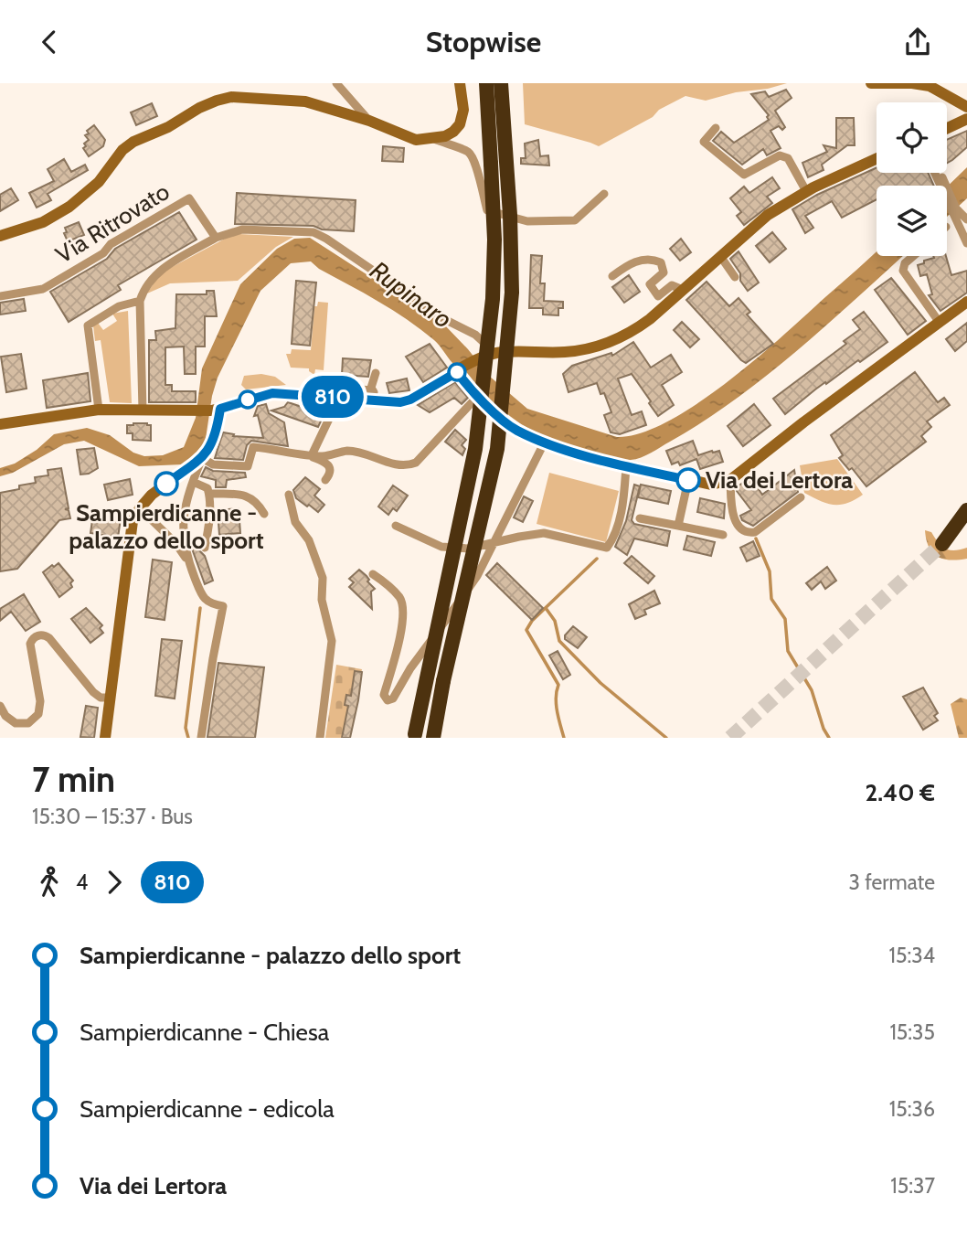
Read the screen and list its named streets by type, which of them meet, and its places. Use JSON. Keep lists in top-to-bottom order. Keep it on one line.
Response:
{"streets":{"street":["Via Ritrovato"]},"water":["Rupinaro"],"places":["Via dei Lertora","Sampierdicanne - palazzo dello sport"],"lines":["bus line 810"],"page":{"header":"Stopwise","on_map":"810","heading":["7 min","15:30 – 15:37 · Bus","2.40 €"],"legs":["4","810","3 fermate"],"list":[{"name":"Sampierdicanne - palazzo dello sport","value":"15:34"},{"name":"Sampierdicanne - Chiesa","value":"15:35"},{"name":"Sampierdicanne - edicola","value":"15:36"},{"name":"Via dei Lertora","value":"15:37"}]}}
